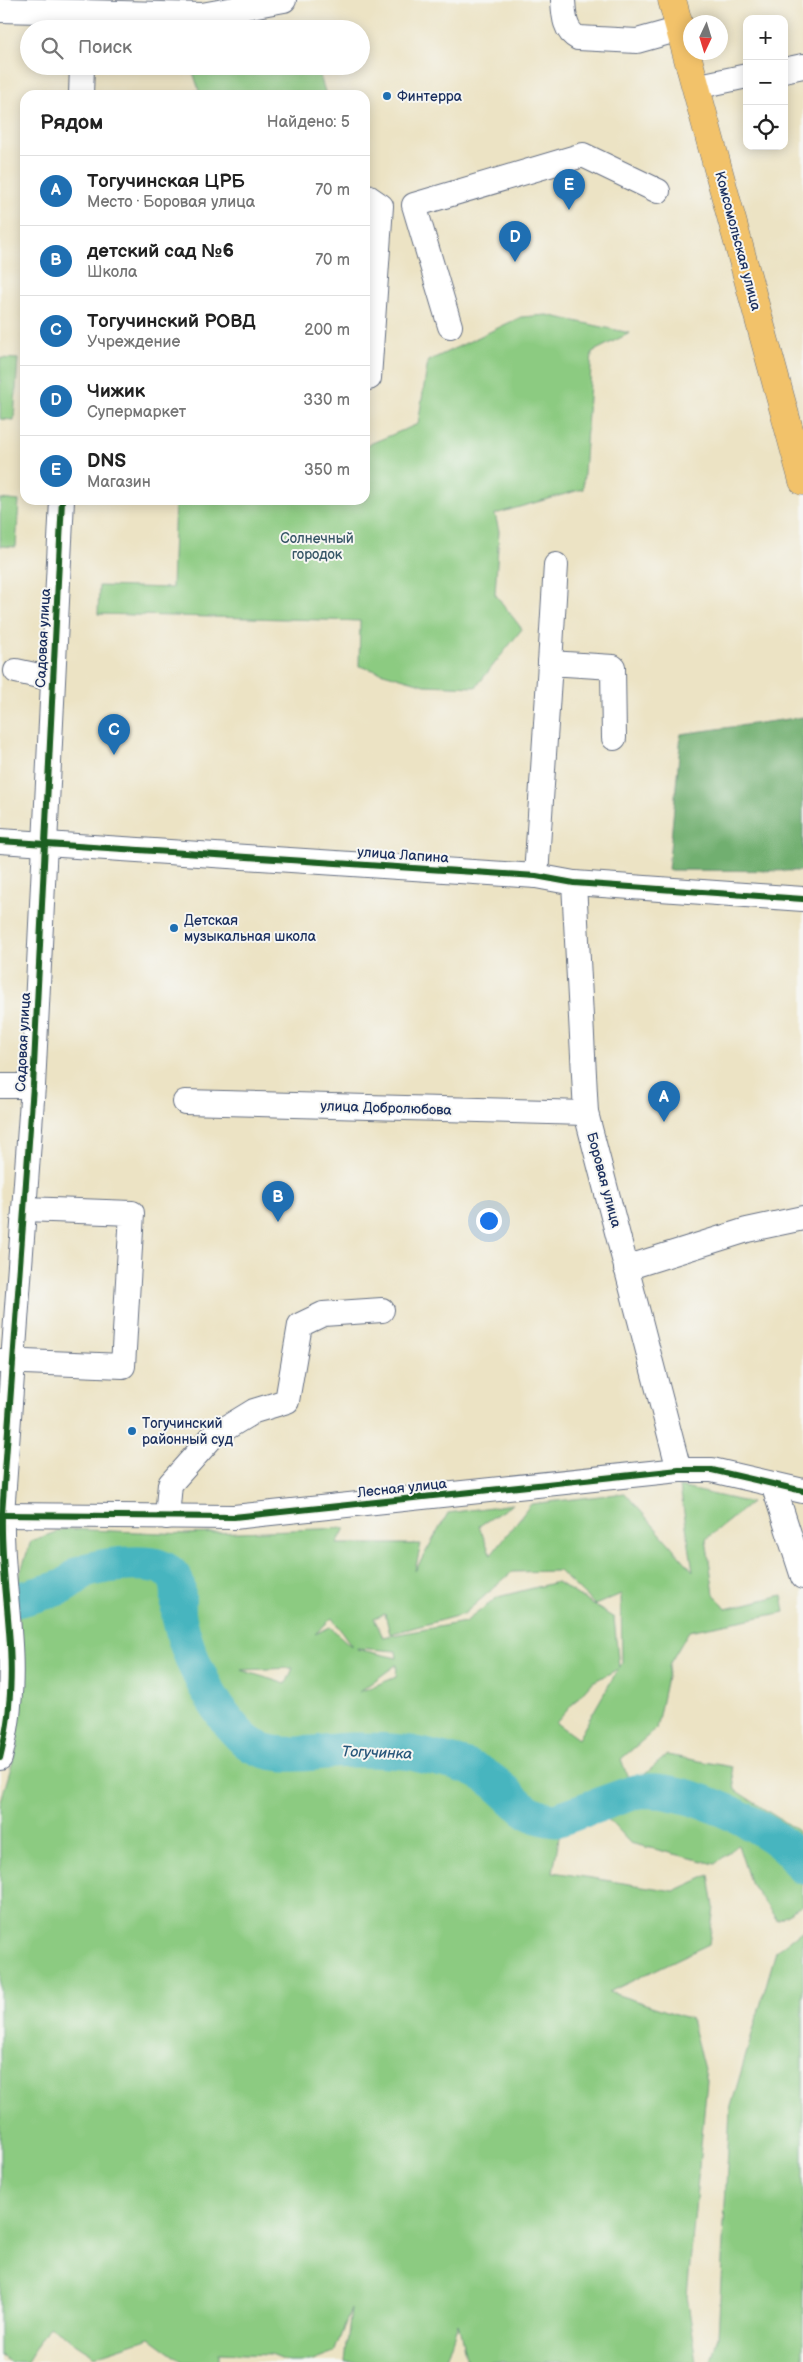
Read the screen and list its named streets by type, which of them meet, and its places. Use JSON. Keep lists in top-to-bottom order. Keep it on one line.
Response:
{"streets":{"main road":["Комсомольская улица"],"street":["Садовая улица","улица Лапина","улица Добролюбова","Боровая улица","Лесная улица"]},"crossings":[["Садовая улица","улица Лапина"],["Садовая улица","Лесная улица"],["улица Лапина","Боровая улица"],["улица Добролюбова","Боровая улица"],["Боровая улица","Лесная улица"]],"water":["Тогучинка"],"parks":["Солнечный городок"],"places":["Финтерра","Детская музыкальная школа","Тогучинский районный суд"],"north":"bottom","page":{"map_buttons":["+","−"],"search":"Поиск","heading":["Рядом","Найдено: 5"],"list":[{"mark":"A","name":"Тогучинская ЦРБ","note":"Место · Боровая улица","value":"70 m"},{"mark":"B","name":"детский сад №6","note":"Школа","value":"70 m"},{"mark":"C","name":"Тогучинский РОВД","note":"Учреждение","value":"200 m"},{"mark":"D","name":"Чижик","note":"Супермаркет","value":"330 m"},{"mark":"E","name":"DNS","note":"Магазин","value":"350 m"}],"pins":["E","D","C","A","B"]}}
